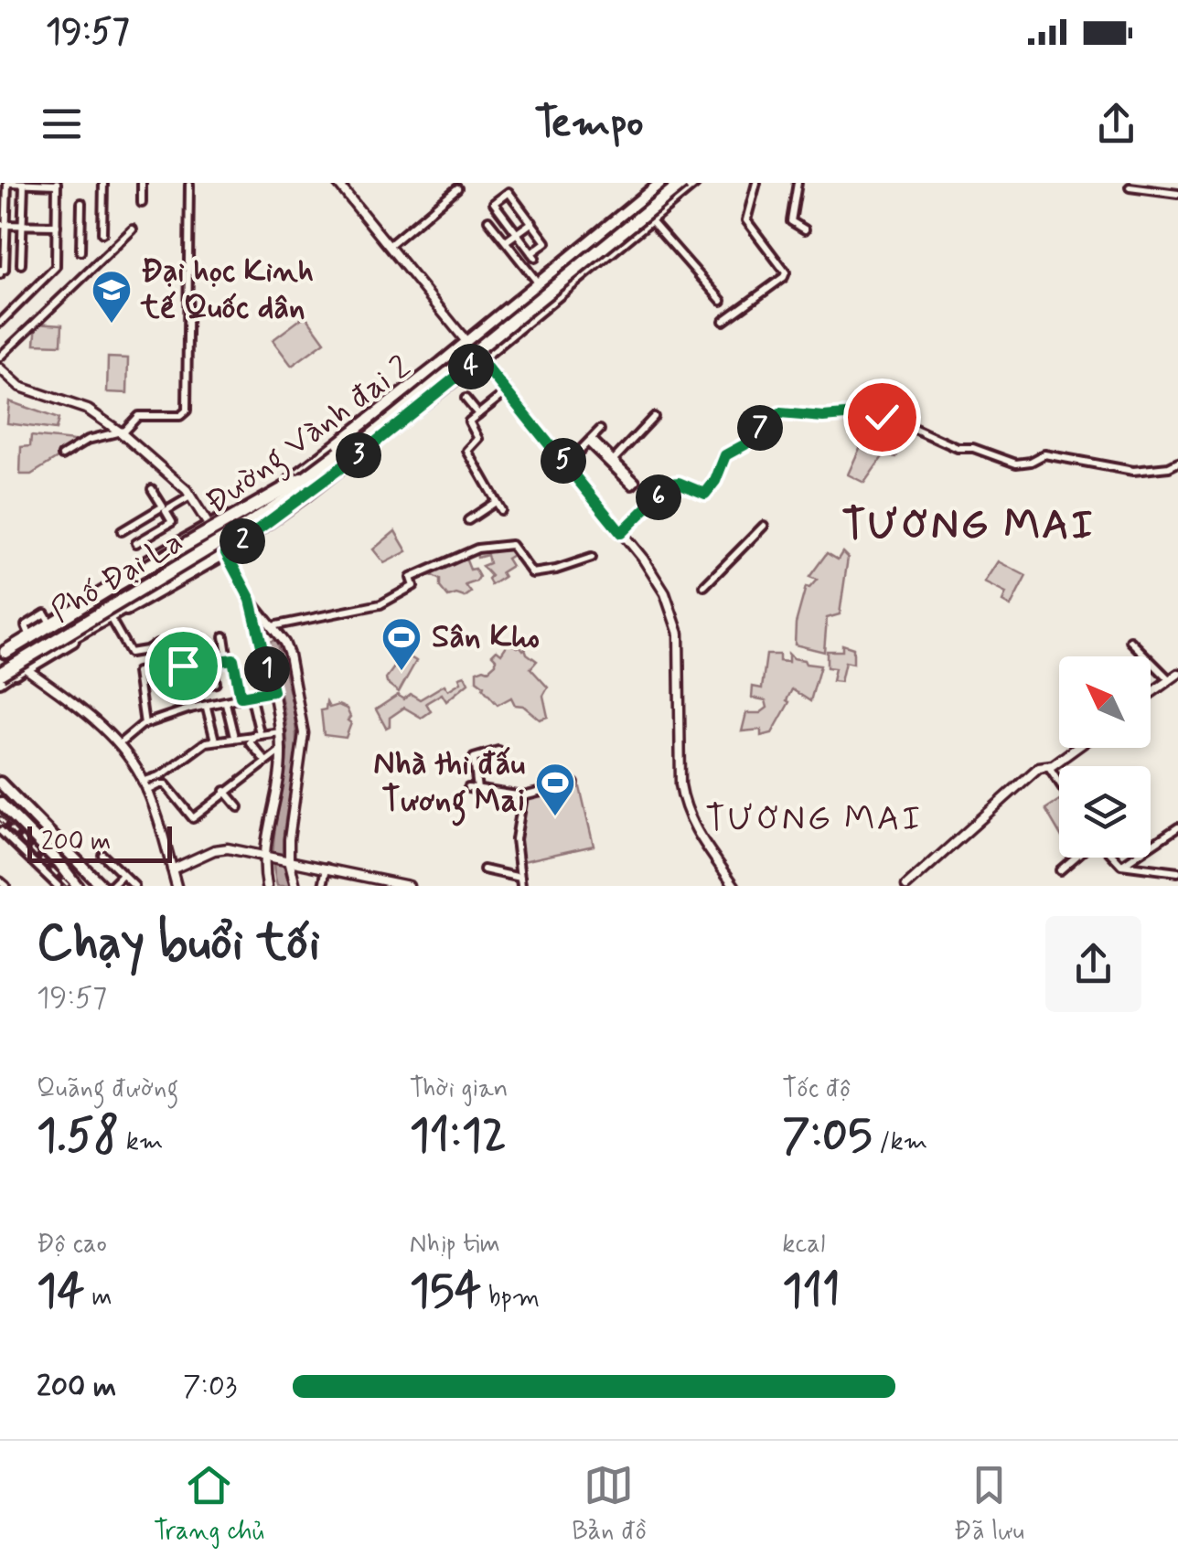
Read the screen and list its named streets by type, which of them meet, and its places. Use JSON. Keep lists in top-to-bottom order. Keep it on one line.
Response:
{"streets":{"highway":["Đường Vành đai 2"],"main road":["Phố Đại La"]},"districts":["TƯƠNG MAI","TƯƠNG MAI"],"places":{"school or university":["Đại học Kinh tế Quốc dân"],"sports":["Sân Kho","Nhà thi đấu Tương Mai"]},"scale_bar":"200 m","north":"top left","page":{"status":"19:57","header":"Tempo","pins":["4","7","3","5","6","2","1"],"scale":"200 m","heading":["Chạy buổi tối","19:57"],"stats":[["Quãng đường","1.58 km"],["Thời gian","11:12"],["Tốc độ","7:05 /km"],["Độ cao","14 m"],["Nhịp tim","154 bpm"],["kcal","111"]],"list":[{"name":"200 m","note":"7:03"}],"tabs":["Trang chủ","Bản đồ","Đã lưu"]}}
